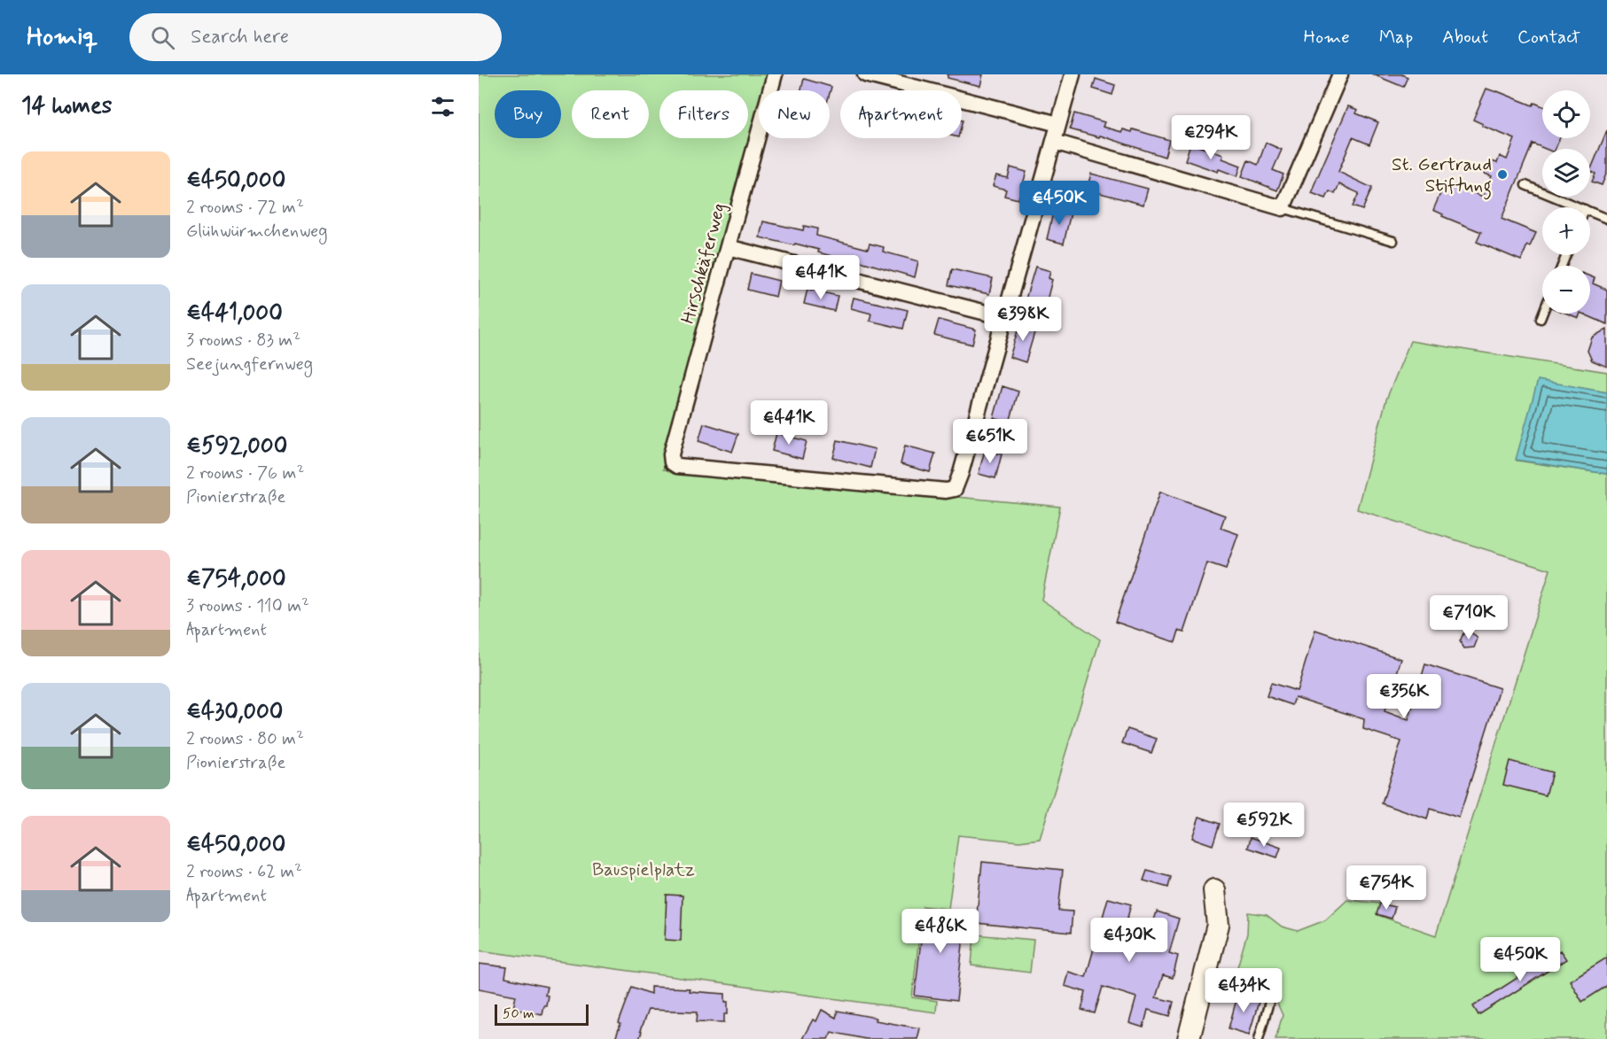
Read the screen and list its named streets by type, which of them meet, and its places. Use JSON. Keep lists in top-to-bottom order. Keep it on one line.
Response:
{"streets":{"street":["Hirschkäferweg"]},"parks":["Bauspielplatz"],"places":["St. Gertraud Stiftung"],"scale_bar":"50 m","page":{"header":"Homiq","search":"Search here","nav":["Home","Map","About","Contact"],"heading":"14 homes","map_buttons":["+","−"],"chip":["Buy","Rent","Filters","New","Apartment"],"price":["€294K","€450K","€441K","€398K","€441K","€651K","€710K","€356K","€592K","€754K","€486K","€430K","€450K","€434K"],"list":[{"name":"€450,000","note":"2 rooms · 72 m² · Glühwürmchenweg"},{"name":"€441,000","note":"3 rooms · 83 m² · Seejungfernweg"},{"name":"€592,000","note":"2 rooms · 76 m² · Pionierstraße"},{"name":"€754,000","note":"3 rooms · 110 m² · Apartment"},{"name":"€430,000","note":"2 rooms · 80 m² · Pionierstraße"},{"name":"€450,000","note":"2 rooms · 62 m² · Apartment"}],"scale":"50 m"}}
